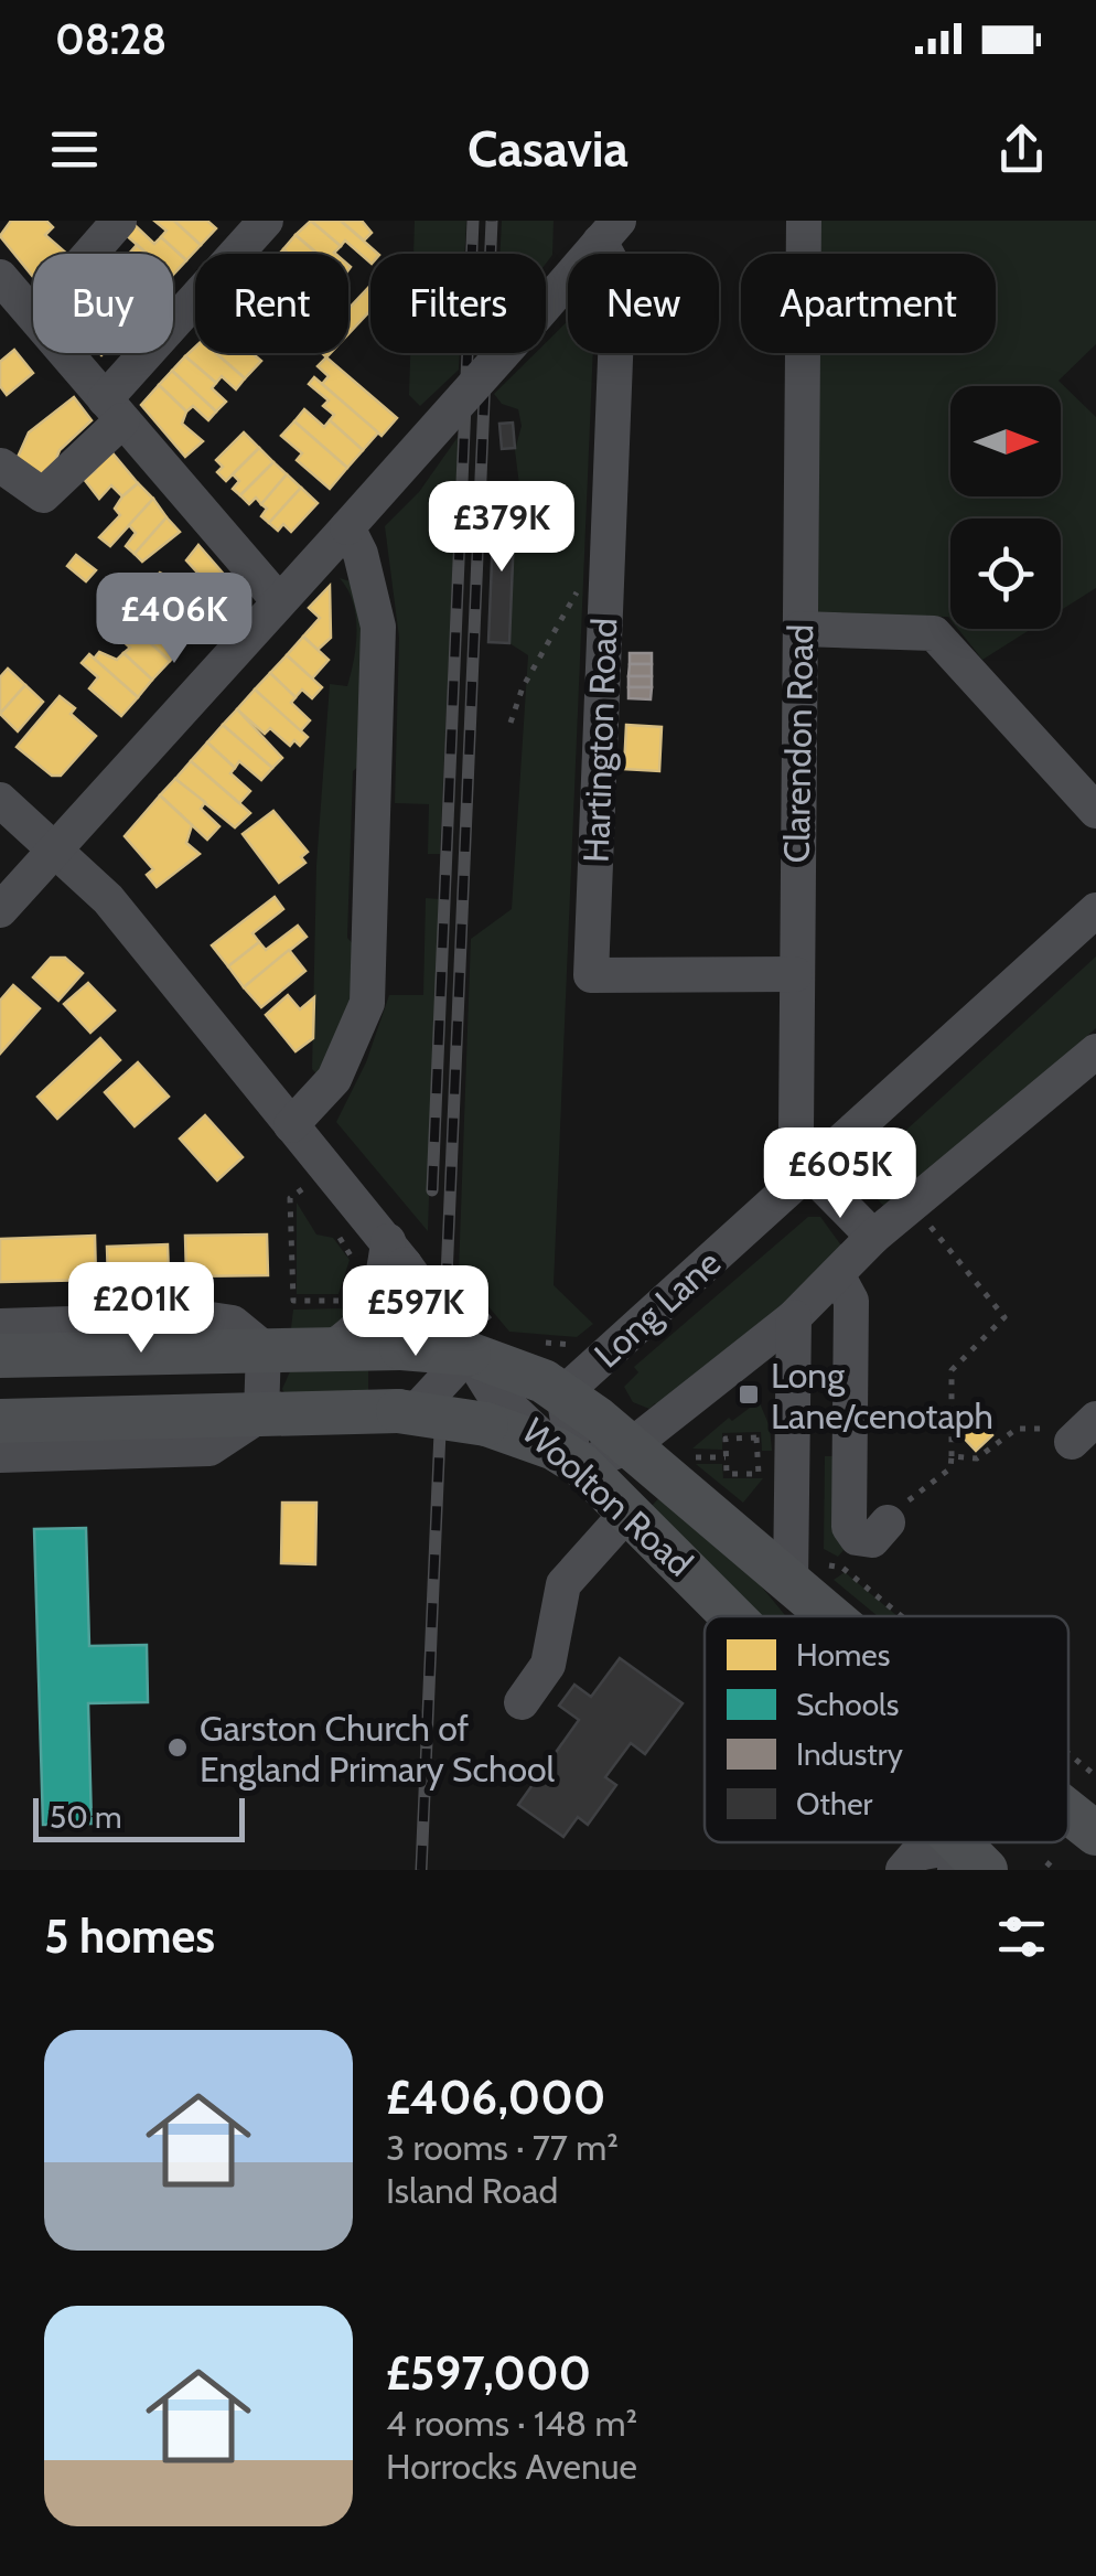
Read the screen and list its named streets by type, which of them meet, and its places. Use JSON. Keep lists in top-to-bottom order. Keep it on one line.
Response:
{"streets":{"main road":["Woolton Road"],"street":["Hartington Road","Clarendon Road","Long Lane"]},"crossings":[["Hartington Road","Clarendon Road"],["Clarendon Road","Long Lane"],["Long Lane","Woolton Road"]],"places":{"transit":["Long Lane/cenotaph"],"other":["Garston Church of England Primary School"]},"legend":["Homes","Schools","Industry","Other"],"scale_bar":"50 m","north":"right","page":{"status":"08:28","header":"Casavia","chip":["Buy","Rent","Filters","New","Apartment"],"price":["£379K","£406K","£605K","£201K","£597K"],"scale":"50 m","heading":"5 homes","list":[{"name":"£406,000","note":"3 rooms · 77 m² · Island Road"},{"name":"£597,000","note":"4 rooms · 148 m² · Horrocks Avenue"}]}}
